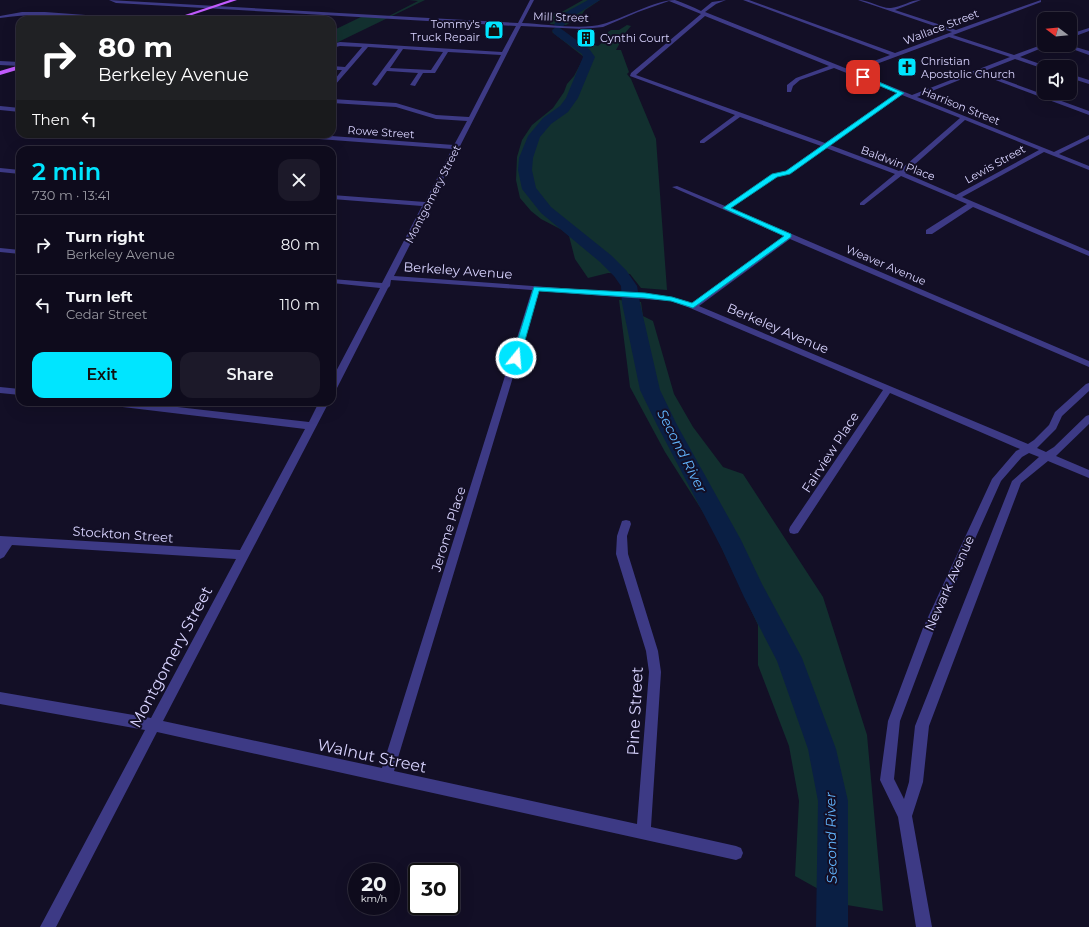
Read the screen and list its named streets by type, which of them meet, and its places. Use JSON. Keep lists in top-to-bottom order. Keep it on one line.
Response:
{"streets":{"street":["Mill Street","Wallace Street","Harrison Street","Rowe Street","Baldwin Place","Lewis Street","Montgomery Street","Weaver Avenue","Berkeley Avenue","Fairview Place","Jerome Place","Stockton Street","Newark Avenue","Pine Street","Walnut Street"]},"crossings":[["Mill Street","Harrison Street"],["Mill Street","Montgomery Street"],["Wallace Street","Harrison Street"],["Harrison Street","Baldwin Place"],["Harrison Street","Lewis Street"],["Rowe Street","Montgomery Street"],["Baldwin Place","Lewis Street"],["Montgomery Street","Berkeley Avenue"],["Montgomery Street","Stockton Street"],["Montgomery Street","Walnut Street"],["Berkeley Avenue","Fairview Place"],["Berkeley Avenue","Jerome Place"],["Berkeley Avenue","Newark Avenue"],["Jerome Place","Walnut Street"],["Pine Street","Walnut Street"]],"water":["Second River"],"places":{"shop":["Tommy's Truck Repair"],"building":["Cynthi Court"],"church":["Christian Apostolic Church"]},"north":"left","page":{"turn":["80 m","Berkeley Avenue"],"then":"Then","heading":["2 min","730 m · 13:41"],"list":[{"name":"Turn right","note":"Berkeley Avenue","value":"80 m"},{"name":"Turn left","note":"Cedar Street","value":"110 m"}],"buttons":["Exit","Share"],"speed":"20 km/h","limit":"30"}}
